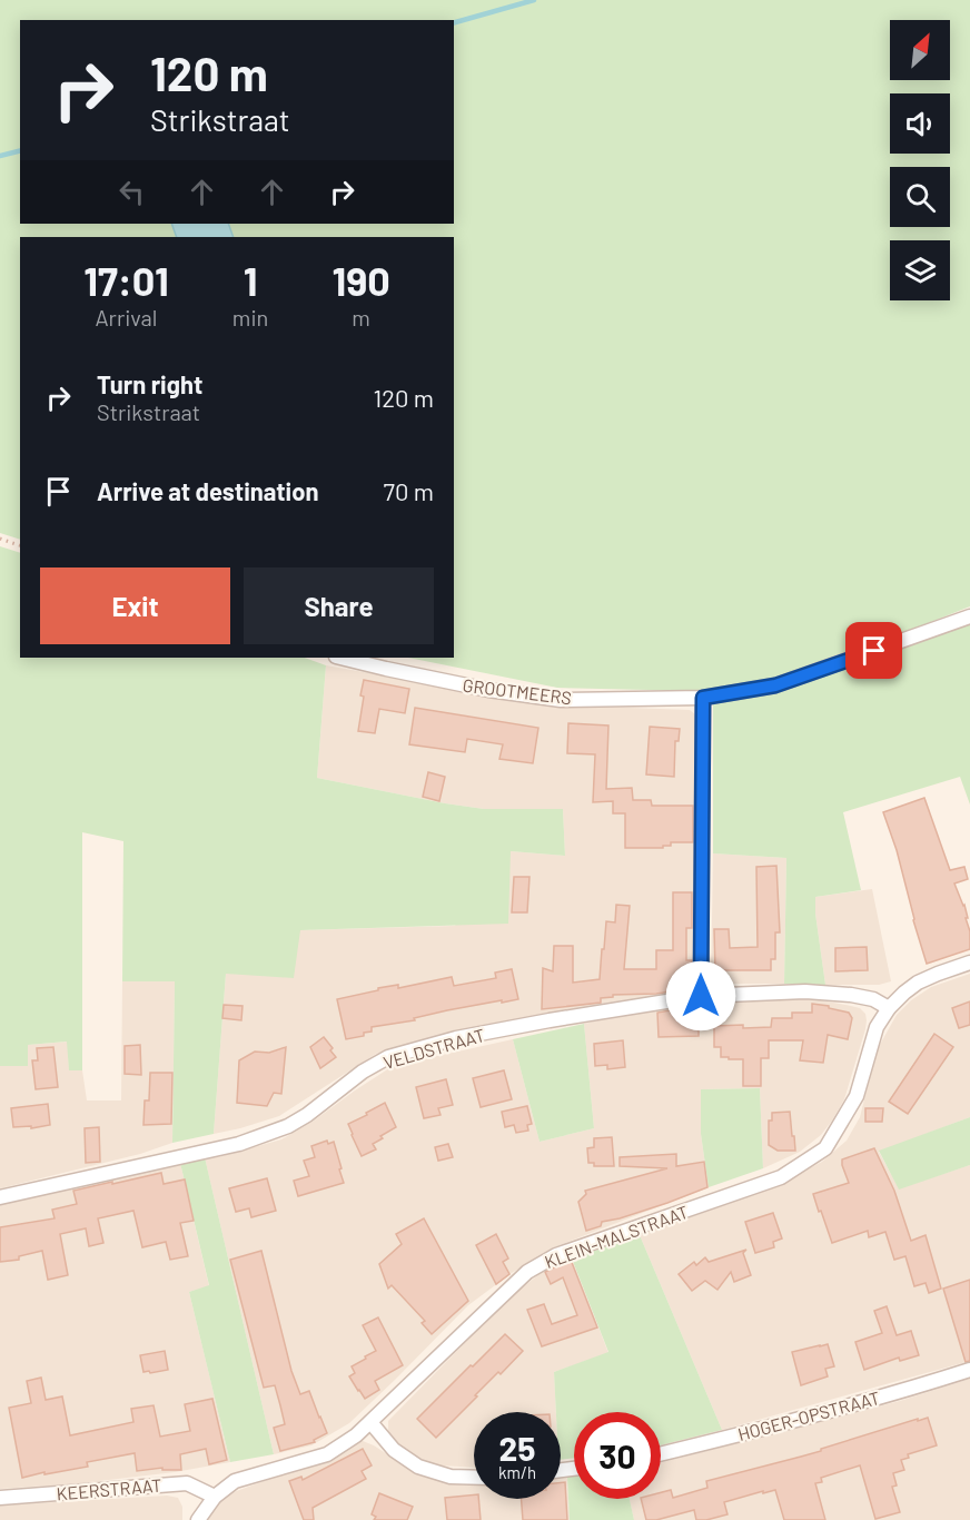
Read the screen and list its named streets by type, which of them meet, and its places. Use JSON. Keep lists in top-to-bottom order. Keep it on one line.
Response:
{"streets":{"street":["GROOTMEERS","VELDSTRAAT","KLEIN-MALSTRAAT","HOGER-OPSTRAAT","KEERSTRAAT"]},"crossings":[["VELDSTRAAT","KLEIN-MALSTRAAT"],["KLEIN-MALSTRAAT","KEERSTRAAT"]],"north":"top right","page":{"turn":["120 m","Strikstraat"],"eta":["17:01","Arrival","1","min","190","m"],"list":[{"name":"Turn right","note":"Strikstraat","value":"120 m"},{"name":"Arrive at destination","value":"70 m"}],"buttons":["Exit","Share"],"speed":"25 km/h","limit":"30"}}
